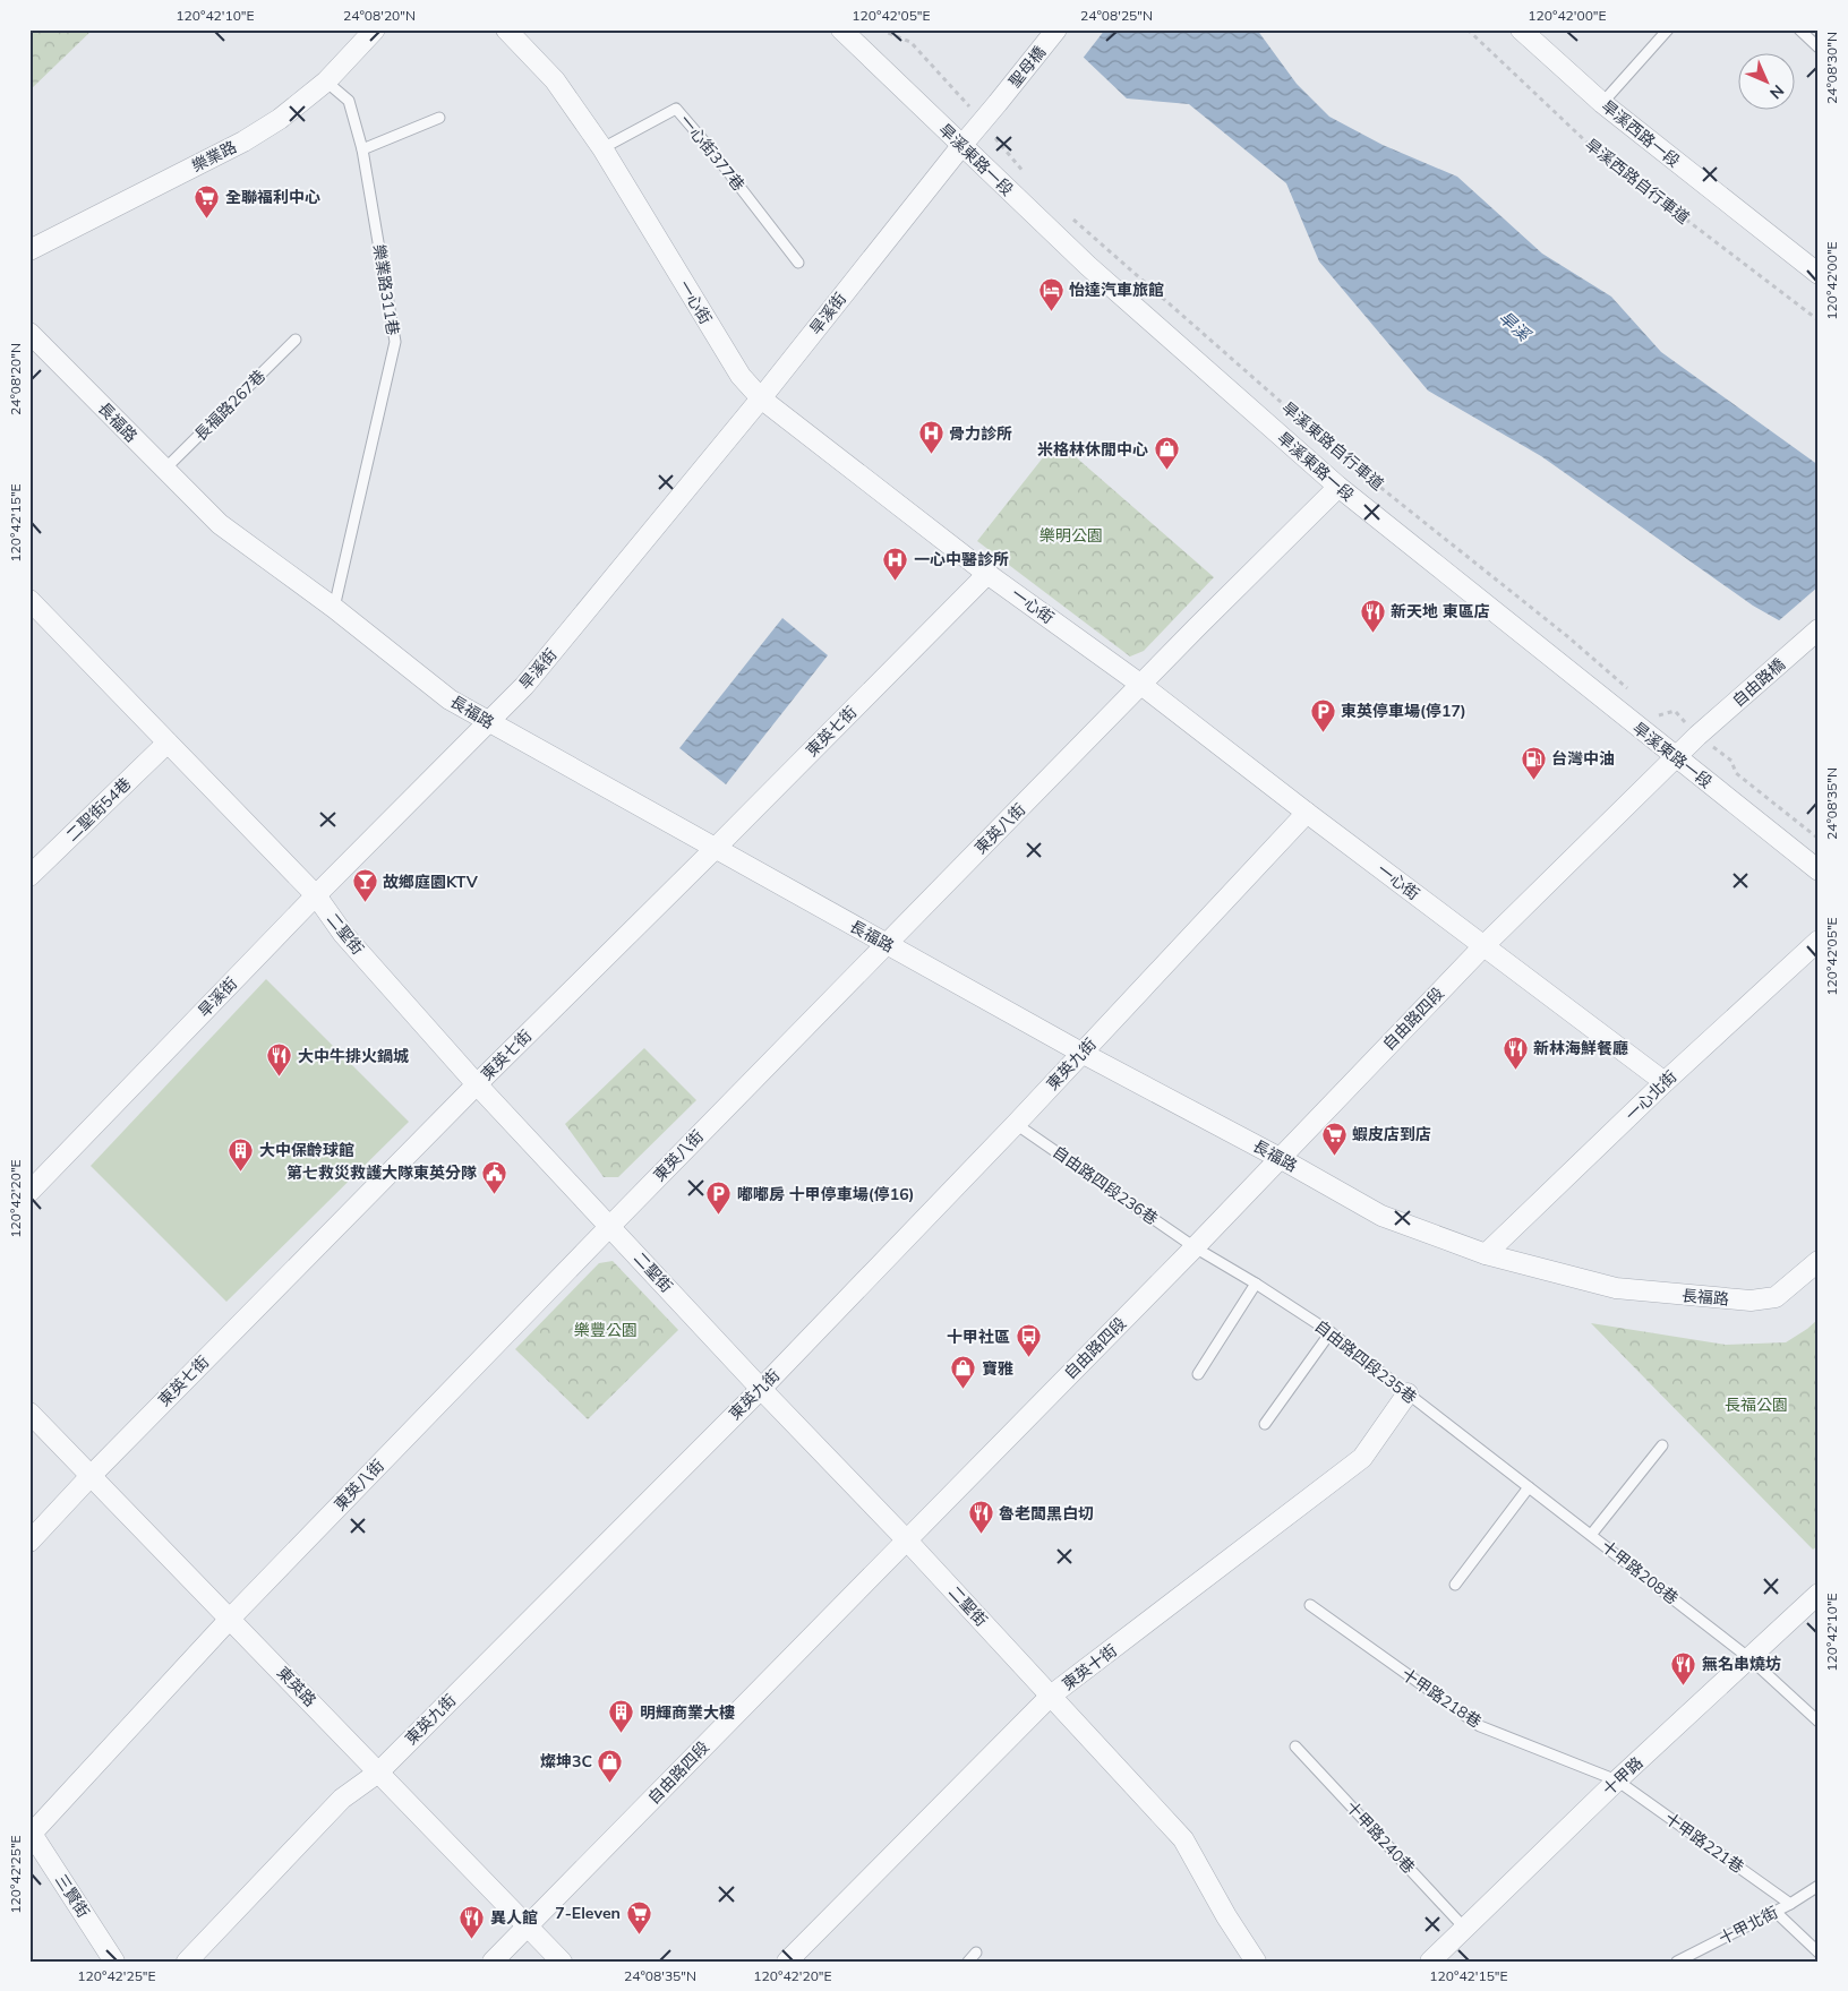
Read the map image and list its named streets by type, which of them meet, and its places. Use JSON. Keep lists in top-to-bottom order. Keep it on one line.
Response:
{"streets":{"street":["聖母橋","旱溪西路一段","樂業路","旱溪東路一段","一心街","旱溪街","長福路","自由路橋","東英七街","二聖街54巷","東英八街","二聖街","自由路四段","東英九街","一心北街","東英十街","東英路","十甲路","三賢街"],"lane":["一心街377巷","樂業路311巷","長福路267巷","自由路四段236巷","自由路四段235巷","十甲路208巷","十甲路218巷","十甲路240巷","十甲路221巷","十甲北街"],"path":["旱溪西路自行車道","旱溪東路自行車道"]},"crossings":[["聖母橋","旱溪街"],["一心街377巷","一心街"],["樂業路","樂業路311巷"],["旱溪東路一段","旱溪街"],["旱溪東路一段","東英八街"],["旱溪東路一段","自由路四段"],["樂業路311巷","長福路"],["一心街","旱溪街"],["一心街","東英七街"],["一心街","東英八街"],["一心街","自由路四段"],["一心街","東英九街"],["一心街","一心北街"],["旱溪街","長福路"],["旱溪街","二聖街"],["長福路267巷","長福路"],["長福路","東英七街"],["長福路","東英八街"],["長福路","自由路四段"],["長福路","東英九街"],["長福路","一心北街"],["自由路橋","自由路四段"],["東英七街","二聖街"],["東英七街","東英路"],["二聖街54巷","二聖街"],["東英八街","二聖街"],["東英八街","東英路"],["東英八街","三賢街"],["二聖街","自由路四段"],["二聖街","東英九街"],["二聖街","東英十街"],["自由路四段","自由路四段236巷"],["自由路四段","自由路四段235巷"],["自由路四段","東英路"],["東英九街","自由路四段236巷"],["東英九街","東英路"],["自由路四段236巷","自由路四段235巷"],["自由路四段235巷","十甲路208巷"],["自由路四段235巷","東英十街"],["十甲路208巷","十甲路"],["十甲路218巷","十甲路"],["十甲路218巷","十甲路221巷"],["十甲路","十甲路240巷"],["十甲路","十甲路221巷"],["十甲路221巷","十甲北街"]],"water":["旱溪"],"parks":["樂明公園","樂豐公園","長福公園"],"places":{"supermarket":["全聯福利中心","蝦皮店到店","7-Eleven"],"hotel":["怡達汽車旅館"],"hospital":["骨力診所","一心中醫診所"],"shop":["米格林休閒中心","寶雅","燦坤3C"],"restaurant":["新天地 東區店","新林海鮮餐廳","大中牛排火鍋城","魯老闆黑白切","無名串燒坊","異人館"],"parking":["東英停車場(停17)","嘟嘟房 十甲停車場(停16)"],"fuel station":["台灣中油"],"bar":["故鄉庭園KTV"],"building":["大中保齡球館","明輝商業大樓"],"public building":["第七救災救護大隊東英分隊"],"bus stop":["十甲社區"]},"north":"bottom right","coordinates":["120°42'10\"E","24°08'20\"N","120°42'05\"E","24°08'25\"N","120°42'00\"E","24°08'30\"N","120°42'15\"E","24°08'35\"N","120°42'20\"E","120°42'25\"E"]}
